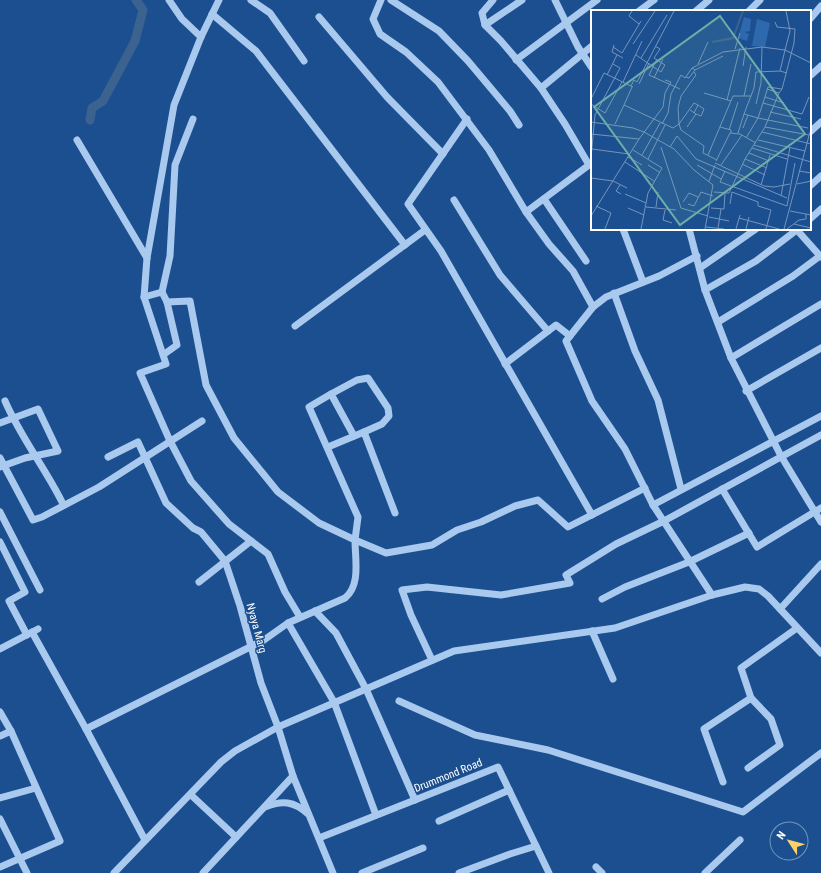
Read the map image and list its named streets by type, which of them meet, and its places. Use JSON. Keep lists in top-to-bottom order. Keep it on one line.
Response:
{"streets":{"street":["Nyaya Marg","Drummond Road"]},"crossings":[["Nyaya Marg","Drummond Road"]],"north":"top left"}
